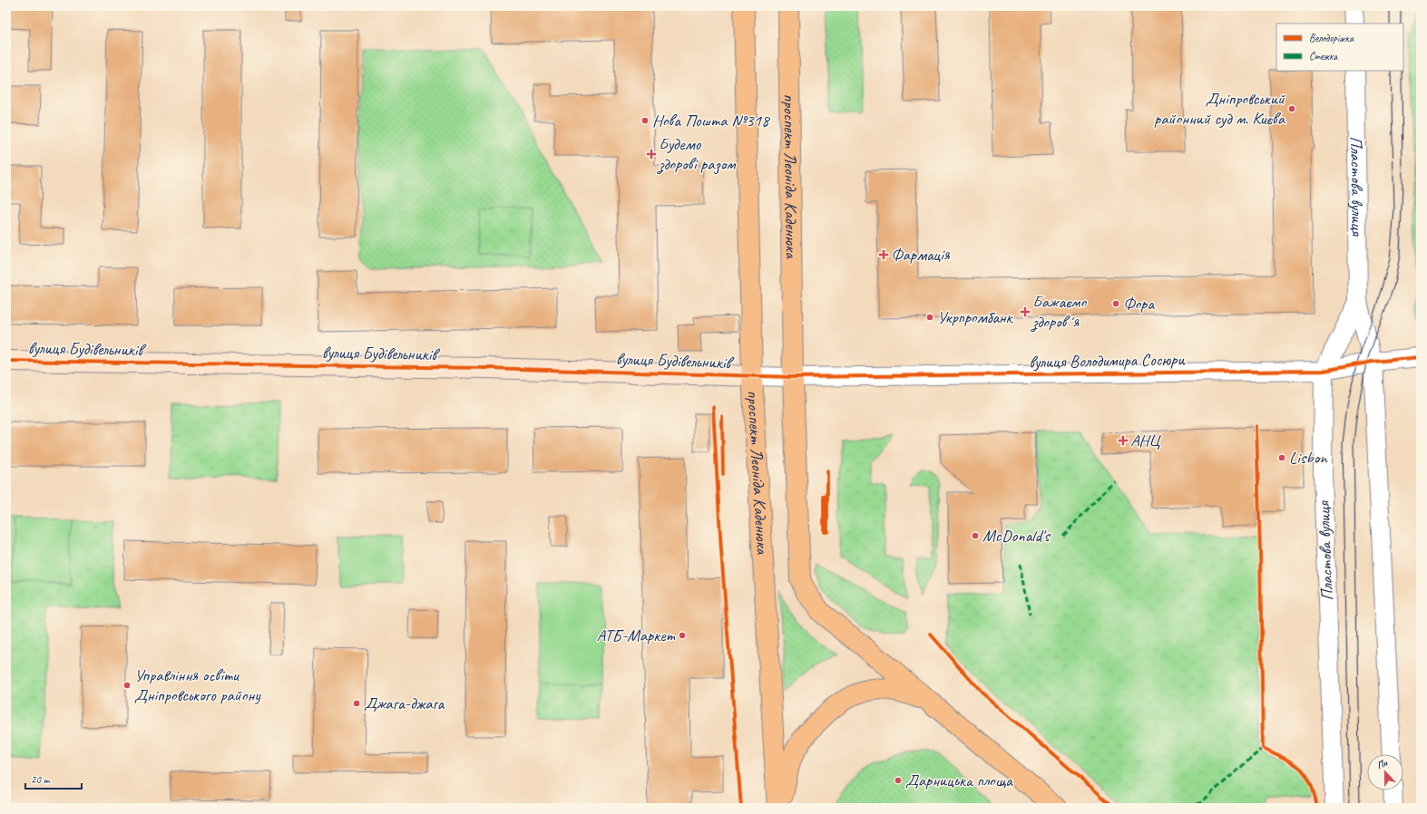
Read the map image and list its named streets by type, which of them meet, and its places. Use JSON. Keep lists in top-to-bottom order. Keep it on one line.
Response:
{"streets":{"highway":["проспект Леоніда Каденюка"],"street":["Пластова вулиця","вулиця Будівельників","вулиця Володимира Сосюри"]},"crossings":[["проспект Леоніда Каденюка","вулиця Будівельників"],["проспект Леоніда Каденюка","вулиця Володимира Сосюри"],["Пластова вулиця","вулиця Володимира Сосюри"],["вулиця Будівельників","вулиця Володимира Сосюри"]],"places":{"other":["Дніпровський районний суд м. Києва","Нова Пошта №318","Фора","Укрпромбанк","Lisbon","McDonald's","АТБ-Маркет","Управління освіти Дніпровського району","Джага-джага","Дарницька площа"],"health":["Будемо здорові разом","Фармація","Бажаємо здоровʼя","АНЦ"]},"legend":["Велодоріжка","Стежка"],"scale_bar":"20 m","north":"top"}
